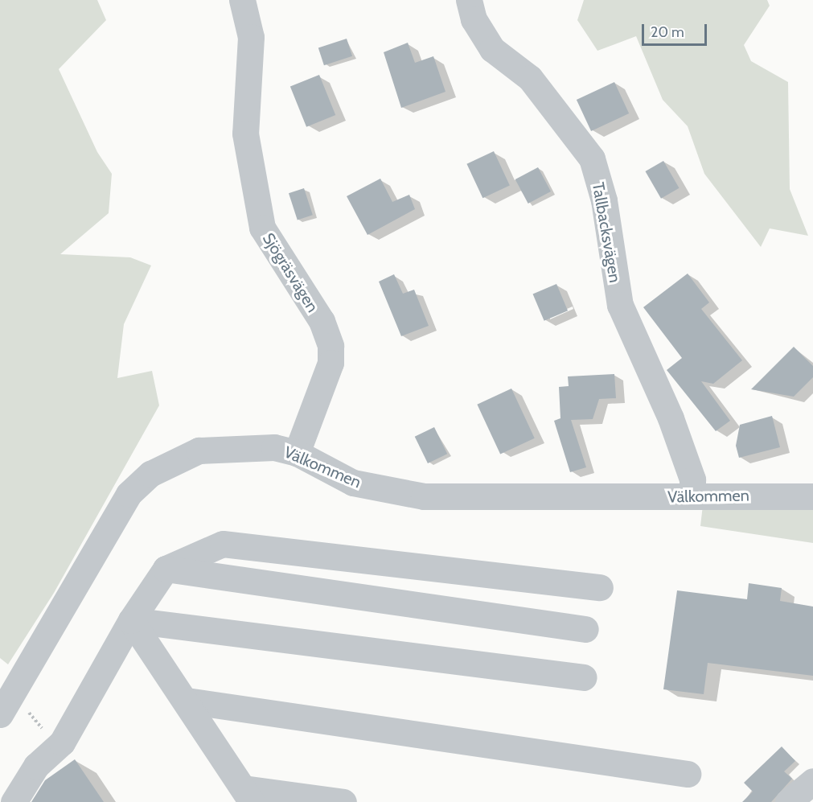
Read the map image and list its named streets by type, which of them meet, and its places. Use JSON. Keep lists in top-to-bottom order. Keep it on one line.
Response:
{"streets":{"street":["Tallbacksvägen","Sjögräsvägen","Välkommen"]},"crossings":[["Tallbacksvägen","Välkommen"],["Sjögräsvägen","Välkommen"]],"scale_bar":"20 m"}
